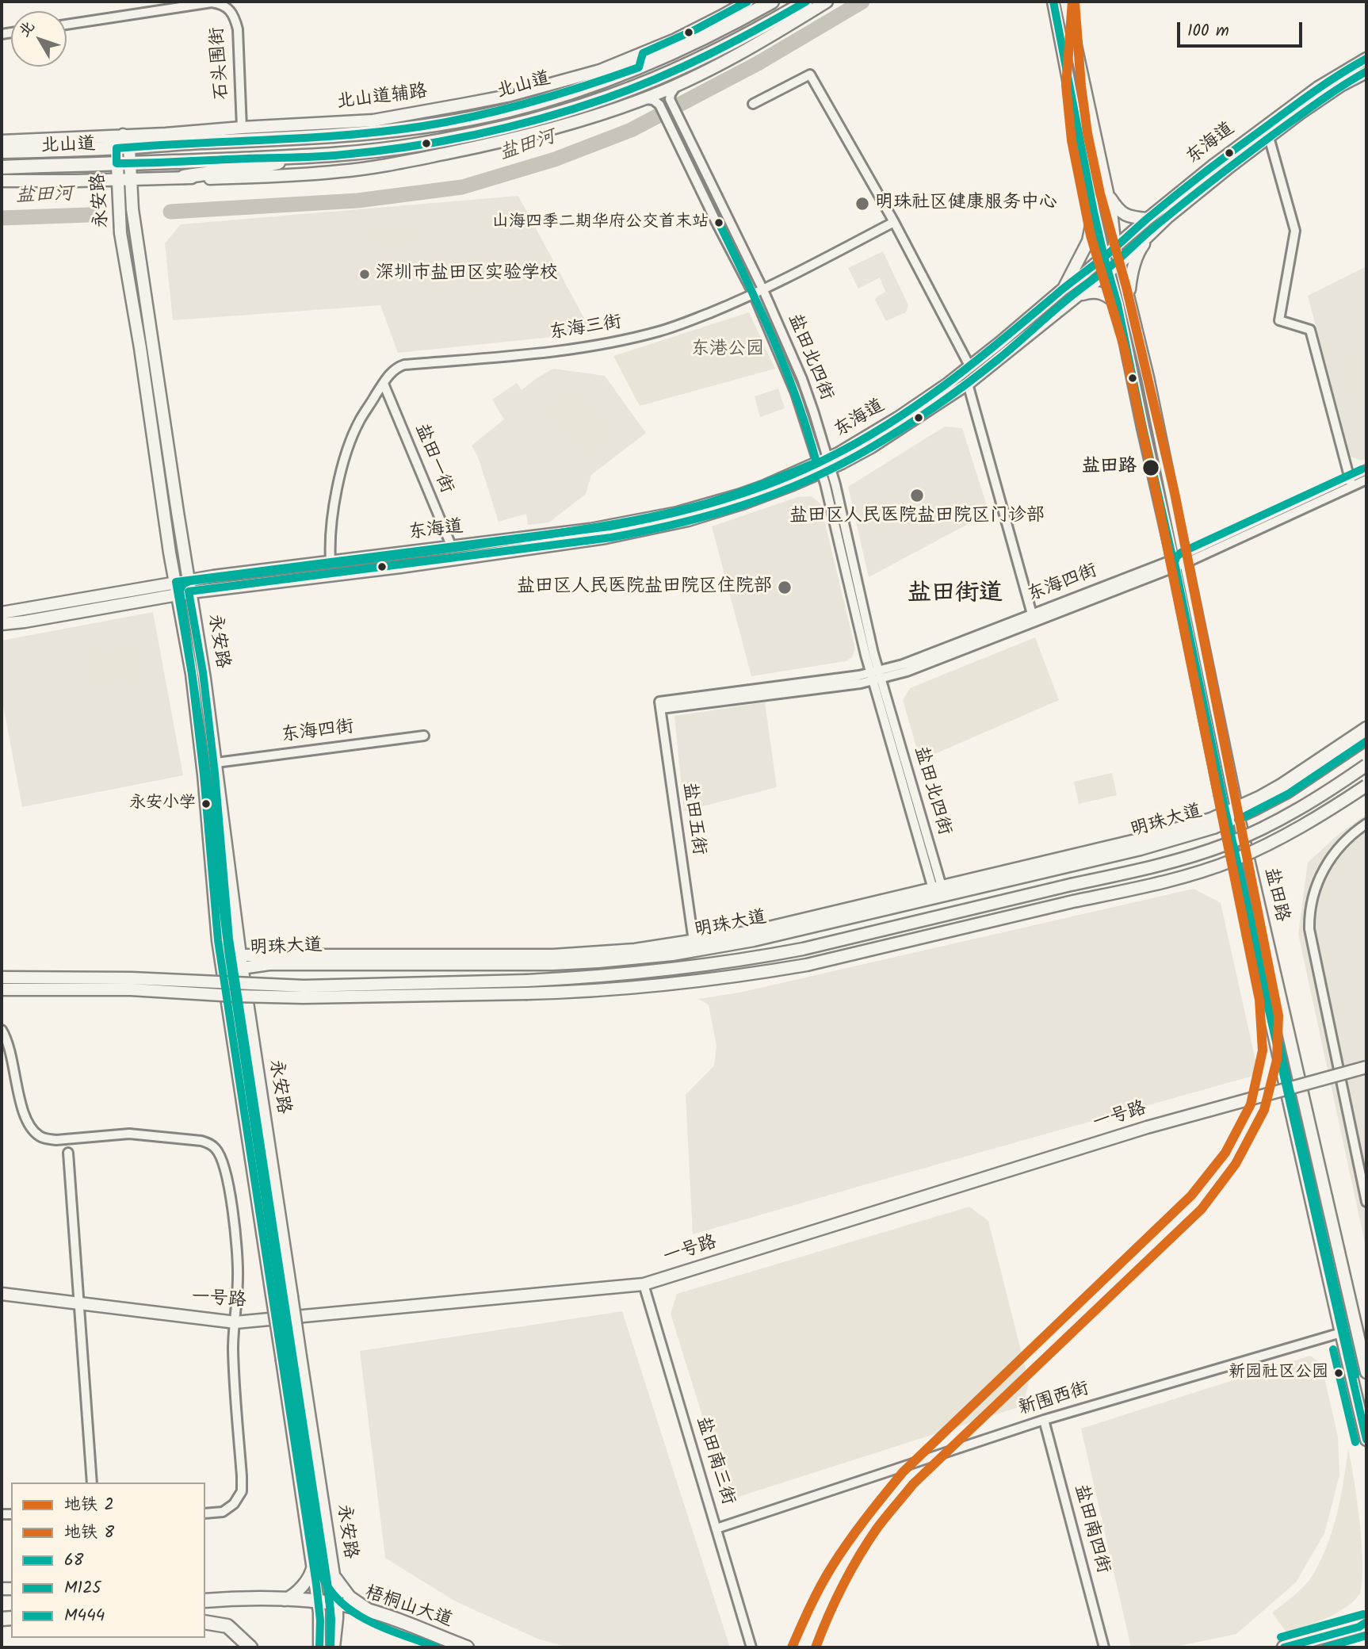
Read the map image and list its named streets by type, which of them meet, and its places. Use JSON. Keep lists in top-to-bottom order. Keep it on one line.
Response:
{"streets":{"main road":["北山道","梧桐山大道"],"street":["石头围街","北山道辅路","东海道","永安路","东海三街","盐田北四街","盐田一街","东海四街","盐田五街","明珠大道","盐田路","一号路","新围西街","盐田南三街","盐田南四街"]},"crossings":[["石头围街","北山道辅路"],["北山道","北山道辅路"],["北山道","永安路"],["北山道辅路","永安路"],["东海道","永安路"],["东海道","盐田北四街"],["东海道","盐田一街"],["东海道","盐田路"],["永安路","东海四街"],["永安路","明珠大道"],["永安路","梧桐山大道"],["东海三街","盐田北四街"],["东海三街","盐田一街"],["盐田北四街","东海四街"],["盐田北四街","明珠大道"],["东海四街","盐田五街"],["东海四街","盐田路"],["盐田五街","明珠大道"],["明珠大道","盐田路"],["盐田路","新围西街"],["一号路","盐田南三街"],["新围西街","盐田南三街"],["新围西街","盐田南四街"]],"districts":["盐田街道"],"water":["盐田河"],"parks":["东港公园"],"places":["明珠社区健康服务中心","山海四季二期华府公交首末站","深圳市盐田区实验学校","盐田路","盐田区人民医院盐田院区门诊部","盐田区人民医院盐田院区住院部","永安小学","新园社区公园"],"lines":["metro line 2","metro line 8","transit line 68","transit line M125","transit line M444"],"legend":["地铁 2","地铁 8","68","M125","M444"],"scale_bar":"100 m","north":"top left"}
